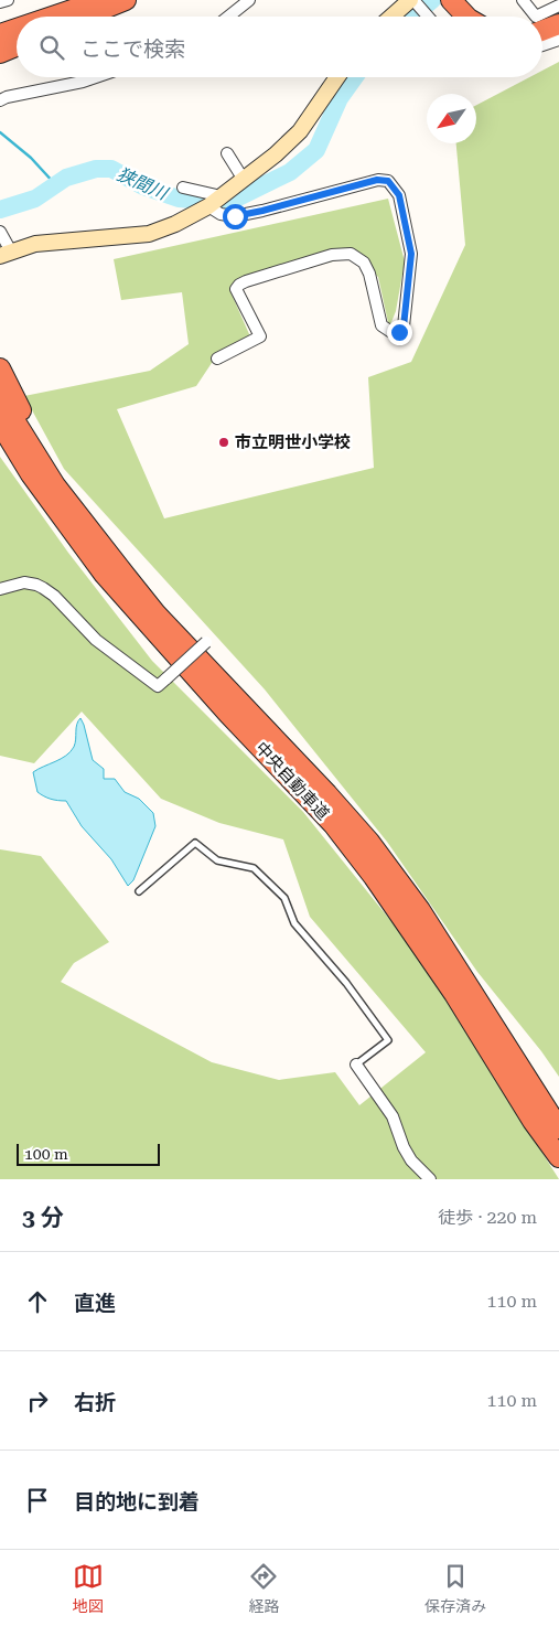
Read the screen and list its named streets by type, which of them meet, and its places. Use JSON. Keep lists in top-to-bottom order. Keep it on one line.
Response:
{"streets":{"highway":["中央自動車道"]},"water":["狭間川"],"places":["市立明世小学校"],"scale_bar":"100 m","north":"bottom left","page":{"search":"ここで検索","scale":"100 m","heading":["3 分","徒歩 · 220 m"],"list":[["直進","110 m"],["右折","110 m"],"目的地に到着"],"nav":["地図","経路","保存済み"]}}
